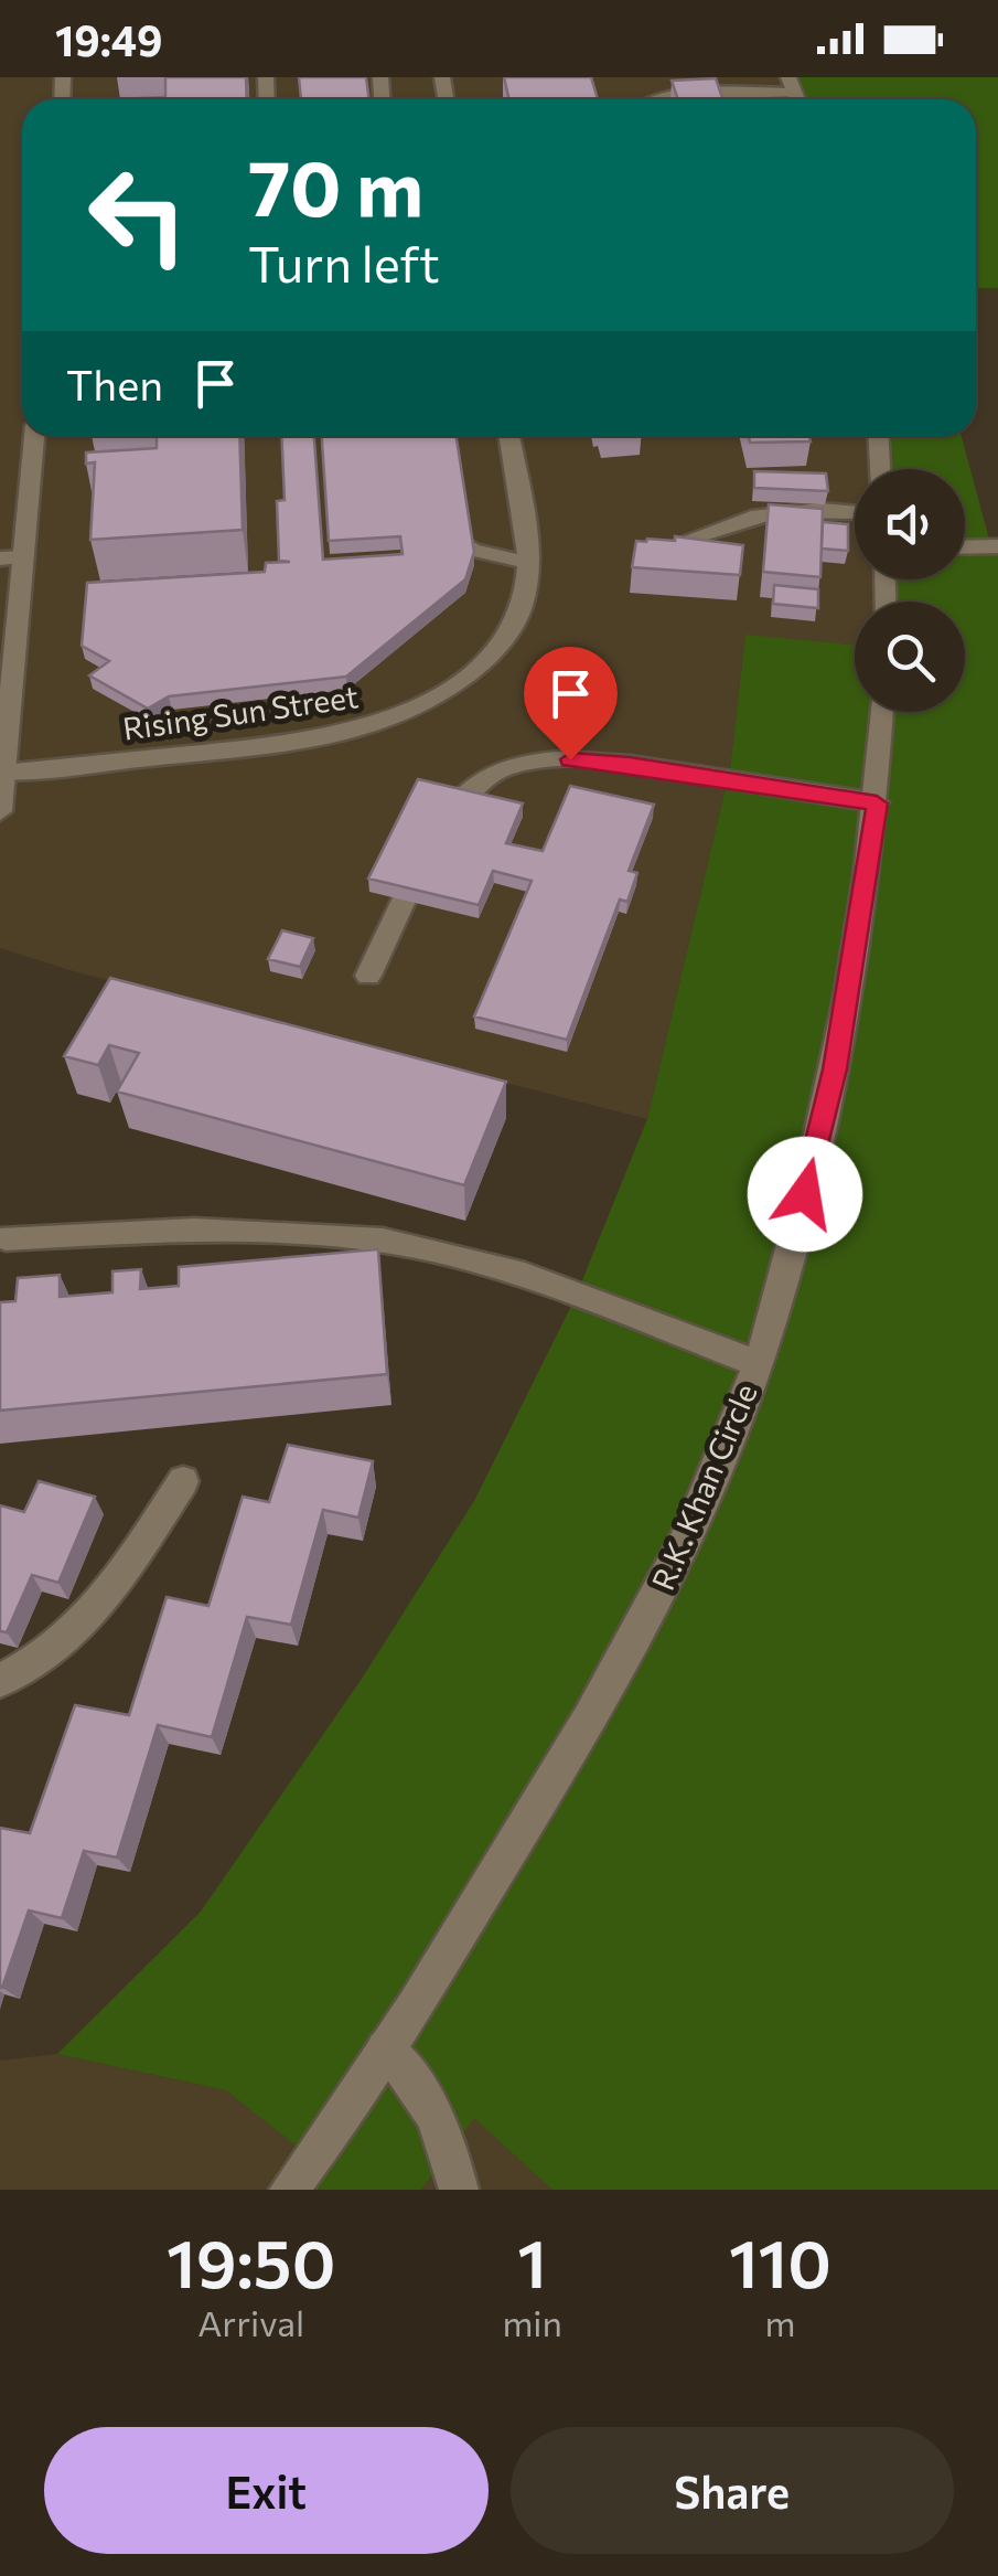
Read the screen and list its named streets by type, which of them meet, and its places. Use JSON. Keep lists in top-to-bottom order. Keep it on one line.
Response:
{"streets":{"street":["Rising Sun Street","R.K. Khan Circle"]},"page":{"status":"19:49","turn":["70 m","Turn left"],"then":"Then","eta":["19:50","Arrival","1","min","110","m"],"buttons":["Exit","Share"]}}
